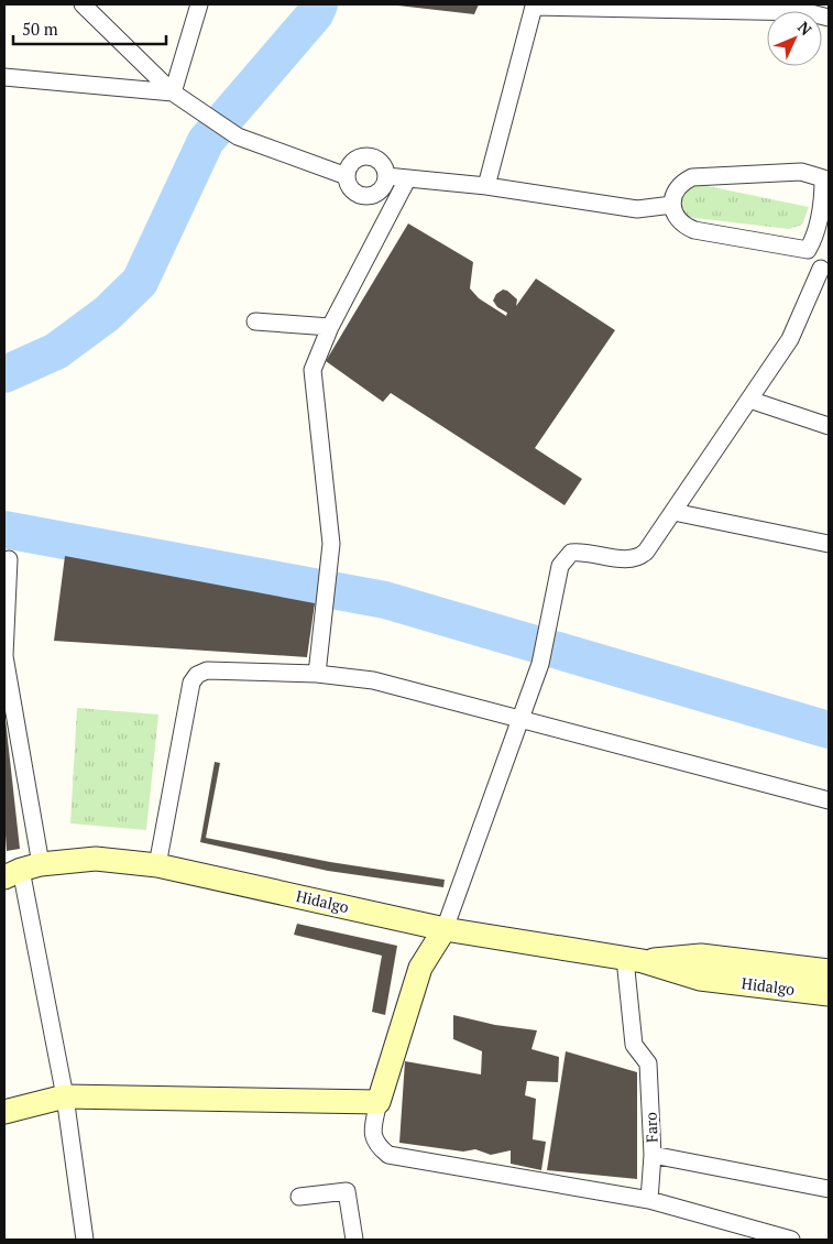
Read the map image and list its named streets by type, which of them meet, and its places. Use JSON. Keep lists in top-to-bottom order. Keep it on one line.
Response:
{"streets":{"main road":["Hidalgo"],"street":["Faro"]},"crossings":[["Hidalgo","Faro"]],"scale_bar":"50 m","north":"top right"}
